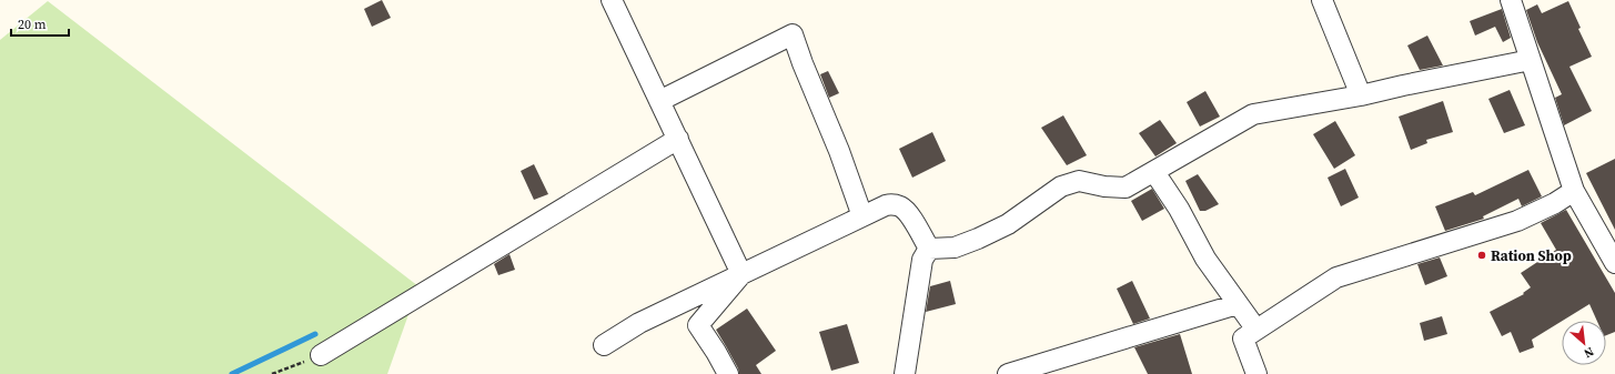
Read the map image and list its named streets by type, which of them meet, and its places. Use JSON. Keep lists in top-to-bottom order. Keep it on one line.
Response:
{"places":["Ration Shop"],"scale_bar":"20 m","north":"bottom right"}
